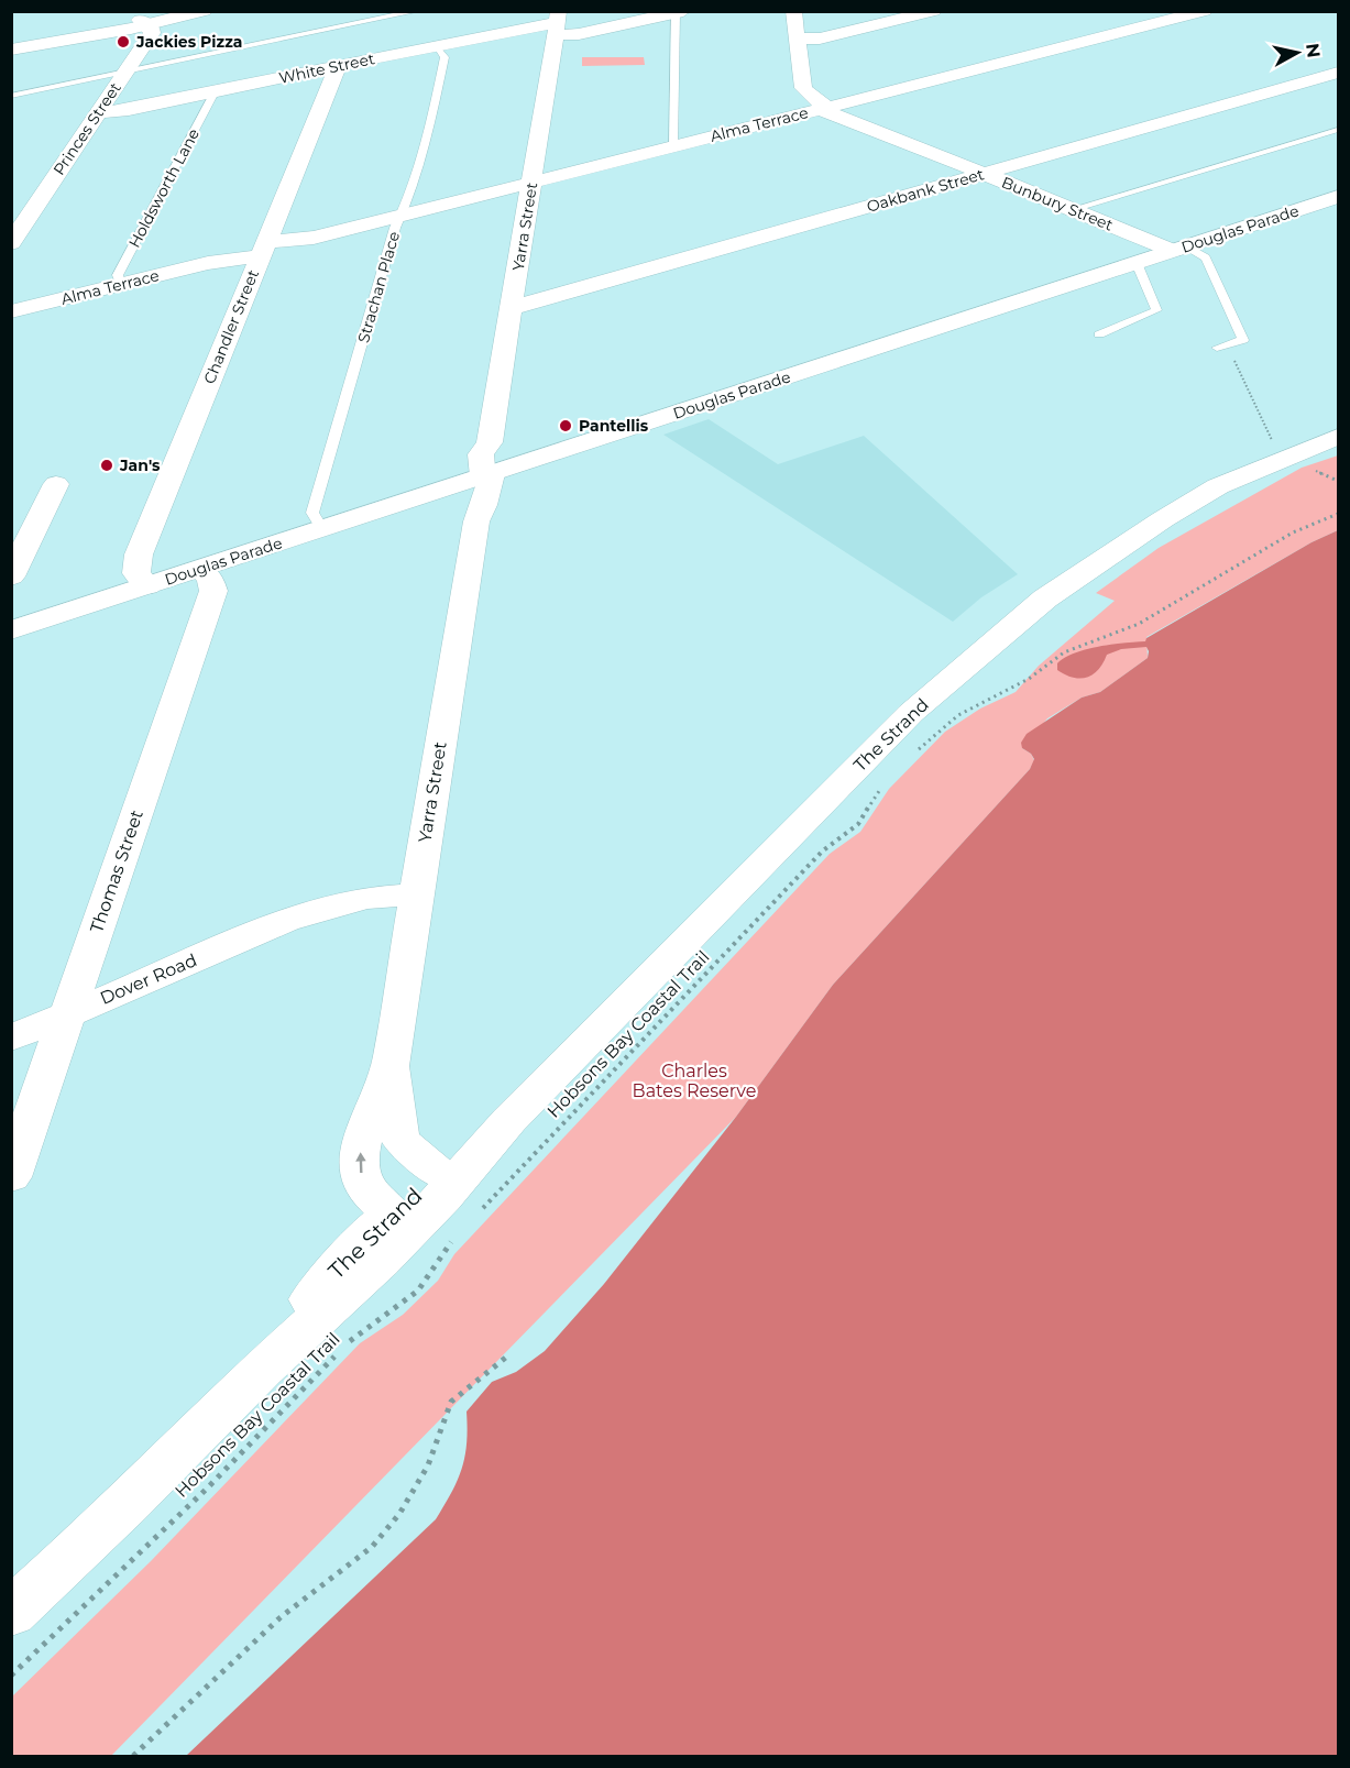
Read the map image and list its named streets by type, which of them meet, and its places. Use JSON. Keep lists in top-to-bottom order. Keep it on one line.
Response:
{"streets":{"street":["White Street","Alma Terrace","Princes Street","Oakbank Street","Bunbury Street","Yarra Street","Douglas Parade","Chandler Street","The Strand","Thomas Street","Dover Road"],"lane":["Holdsworth Lane","Strachan Place"],"path":["Hobsons Bay Coastal Trail"]},"crossings":[["White Street","Princes Street"],["White Street","Holdsworth Lane"],["White Street","Yarra Street"],["White Street","Strachan Place"],["White Street","Chandler Street"],["Alma Terrace","Holdsworth Lane"],["Alma Terrace","Bunbury Street"],["Alma Terrace","Yarra Street"],["Alma Terrace","Strachan Place"],["Alma Terrace","Chandler Street"],["Oakbank Street","Bunbury Street"],["Oakbank Street","Yarra Street"],["Bunbury Street","Douglas Parade"],["Yarra Street","Douglas Parade"],["Yarra Street","The Strand"],["Yarra Street","Dover Road"],["Yarra Street","Hobsons Bay Coastal Trail"],["Douglas Parade","Strachan Place"],["Douglas Parade","Chandler Street"],["Douglas Parade","Thomas Street"],["The Strand","Hobsons Bay Coastal Trail"],["Thomas Street","Dover Road"]],"parks":["Charles Bates Reserve"],"places":["Jackies Pizza","Pantellis","Jan's"],"north":"right"}
